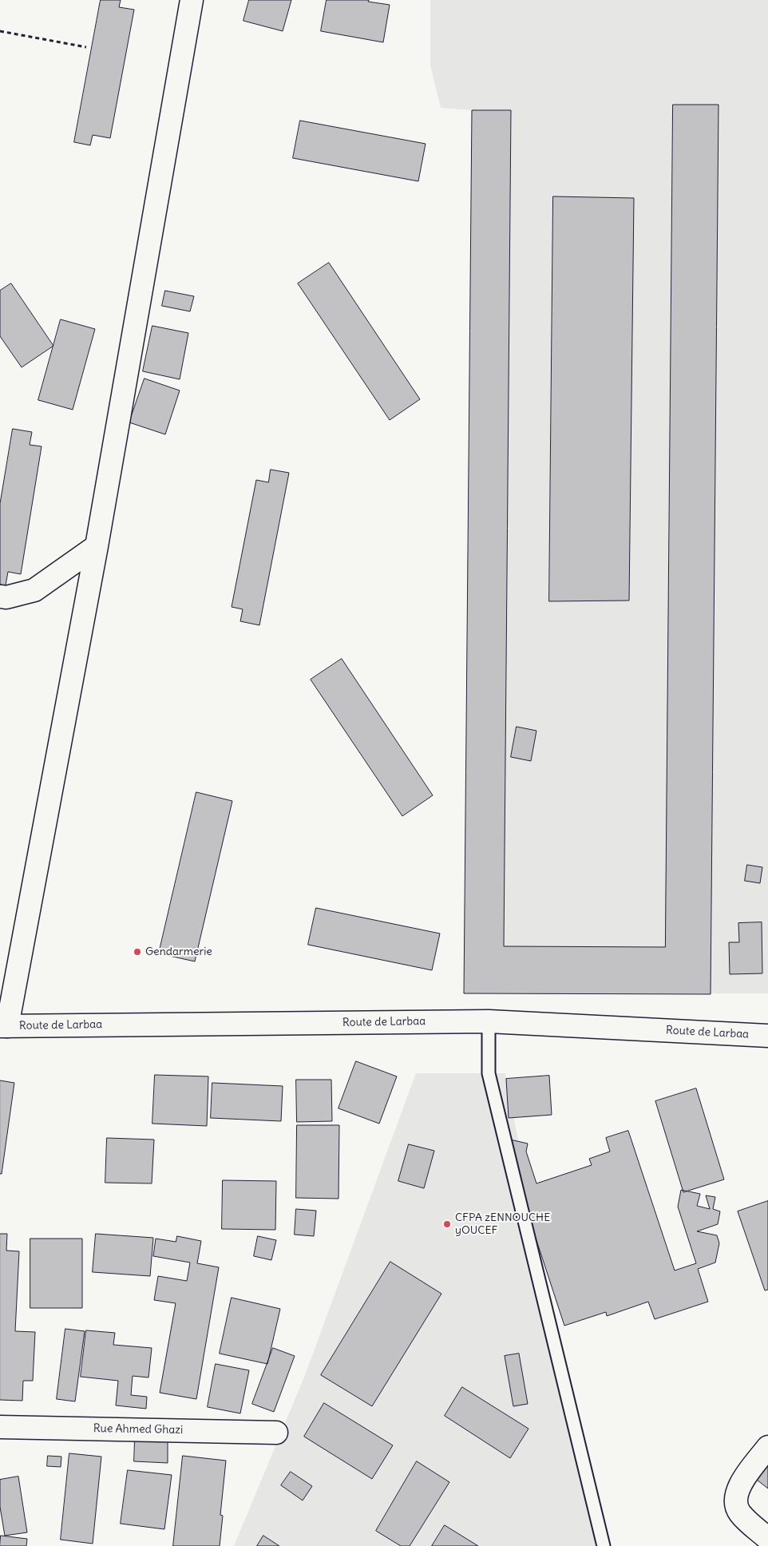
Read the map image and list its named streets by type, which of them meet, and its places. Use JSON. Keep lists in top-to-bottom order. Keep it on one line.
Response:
{"streets":{"street":["Route de Larbaa","Rue Ahmed Ghazi"]},"places":["Gendarmerie","CFPA zENNOUCHE yOUCEF"]}
